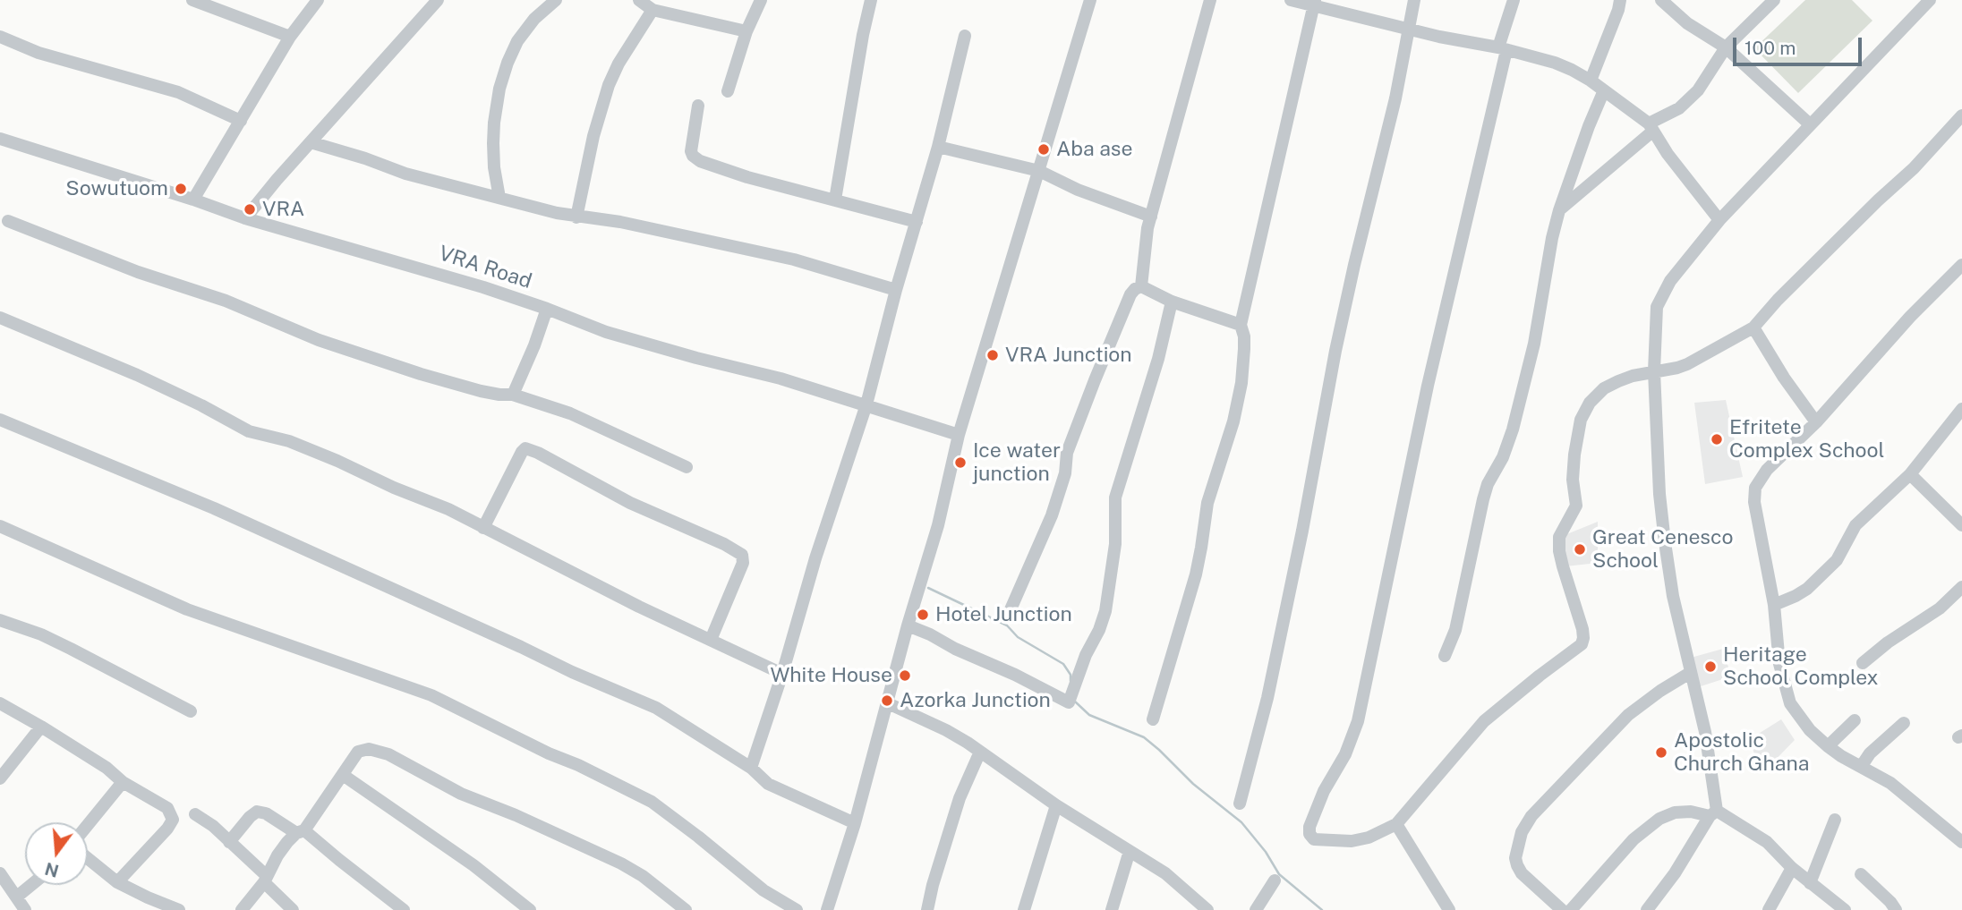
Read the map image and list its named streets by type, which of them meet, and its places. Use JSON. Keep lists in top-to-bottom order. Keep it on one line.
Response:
{"streets":{"street":["VRA Road"]},"places":["Aba ase","Sowutuom","VRA","VRA Junction","Efritete Complex School","Ice water junction","Great Cenesco School","Hotel Junction","Heritage School Complex","White House","Azorka Junction","Apostolic Church Ghana"],"scale_bar":"100 m","north":"bottom"}
